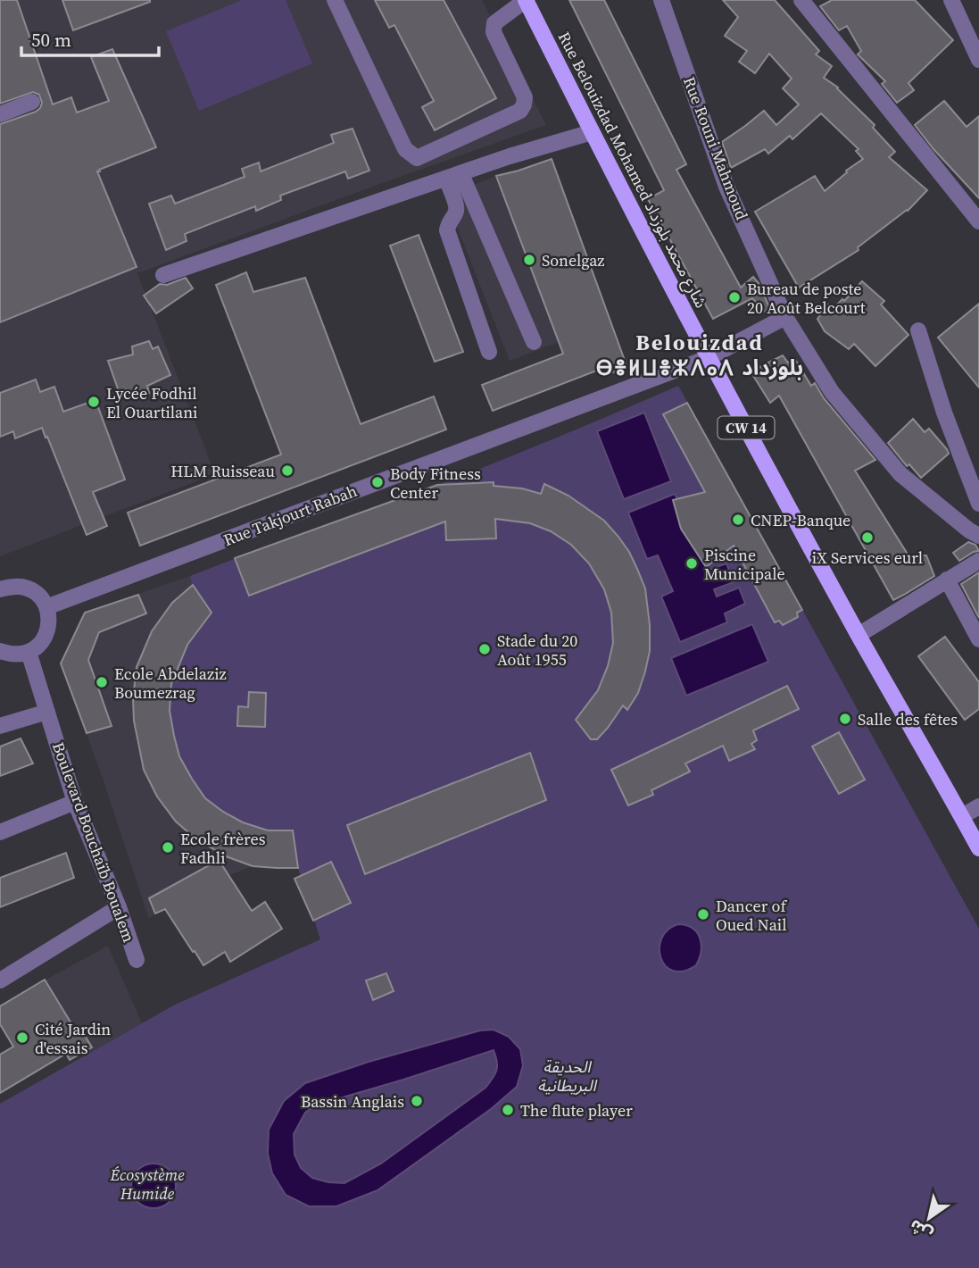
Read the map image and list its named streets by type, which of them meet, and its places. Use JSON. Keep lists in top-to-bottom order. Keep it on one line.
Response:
{"streets":{"main road":["Rue Belouizdad Mohamed شارع محمد بلوزداد","CW 14"],"street":["Rue Rouni Mahmoud","Rue Takjourt Rabah","Boulevard Bouchaïb Boualem"]},"crossings":[["Rue Belouizdad Mohamed شارع محمد بلوزداد","Rue Takjourt Rabah"]],"districts":["Belouizdad ⴱⴻⵍⵡⴻⵣⴷⴰⴷ بلوزداد"],"parks":["الحديقة البريطانية","Écosystème Humide"],"places":["Sonelgaz","Bureau de poste 20 Août Belcourt","Lycée Fodhil El Ouartilani","HLM Ruisseau","Body Fitness Center","CNEP-Banque","iX Services eurl","Piscine Municipale","Stade du 20 Août 1955","Ecole Abdelaziz Boumezrag","Salle des fêtes","Ecole frères Fadhli","Dancer of Oued Nail","Cité Jardin d'essais","Bassin Anglais","The flute player"],"scale_bar":"50 m","north":"bottom left"}
